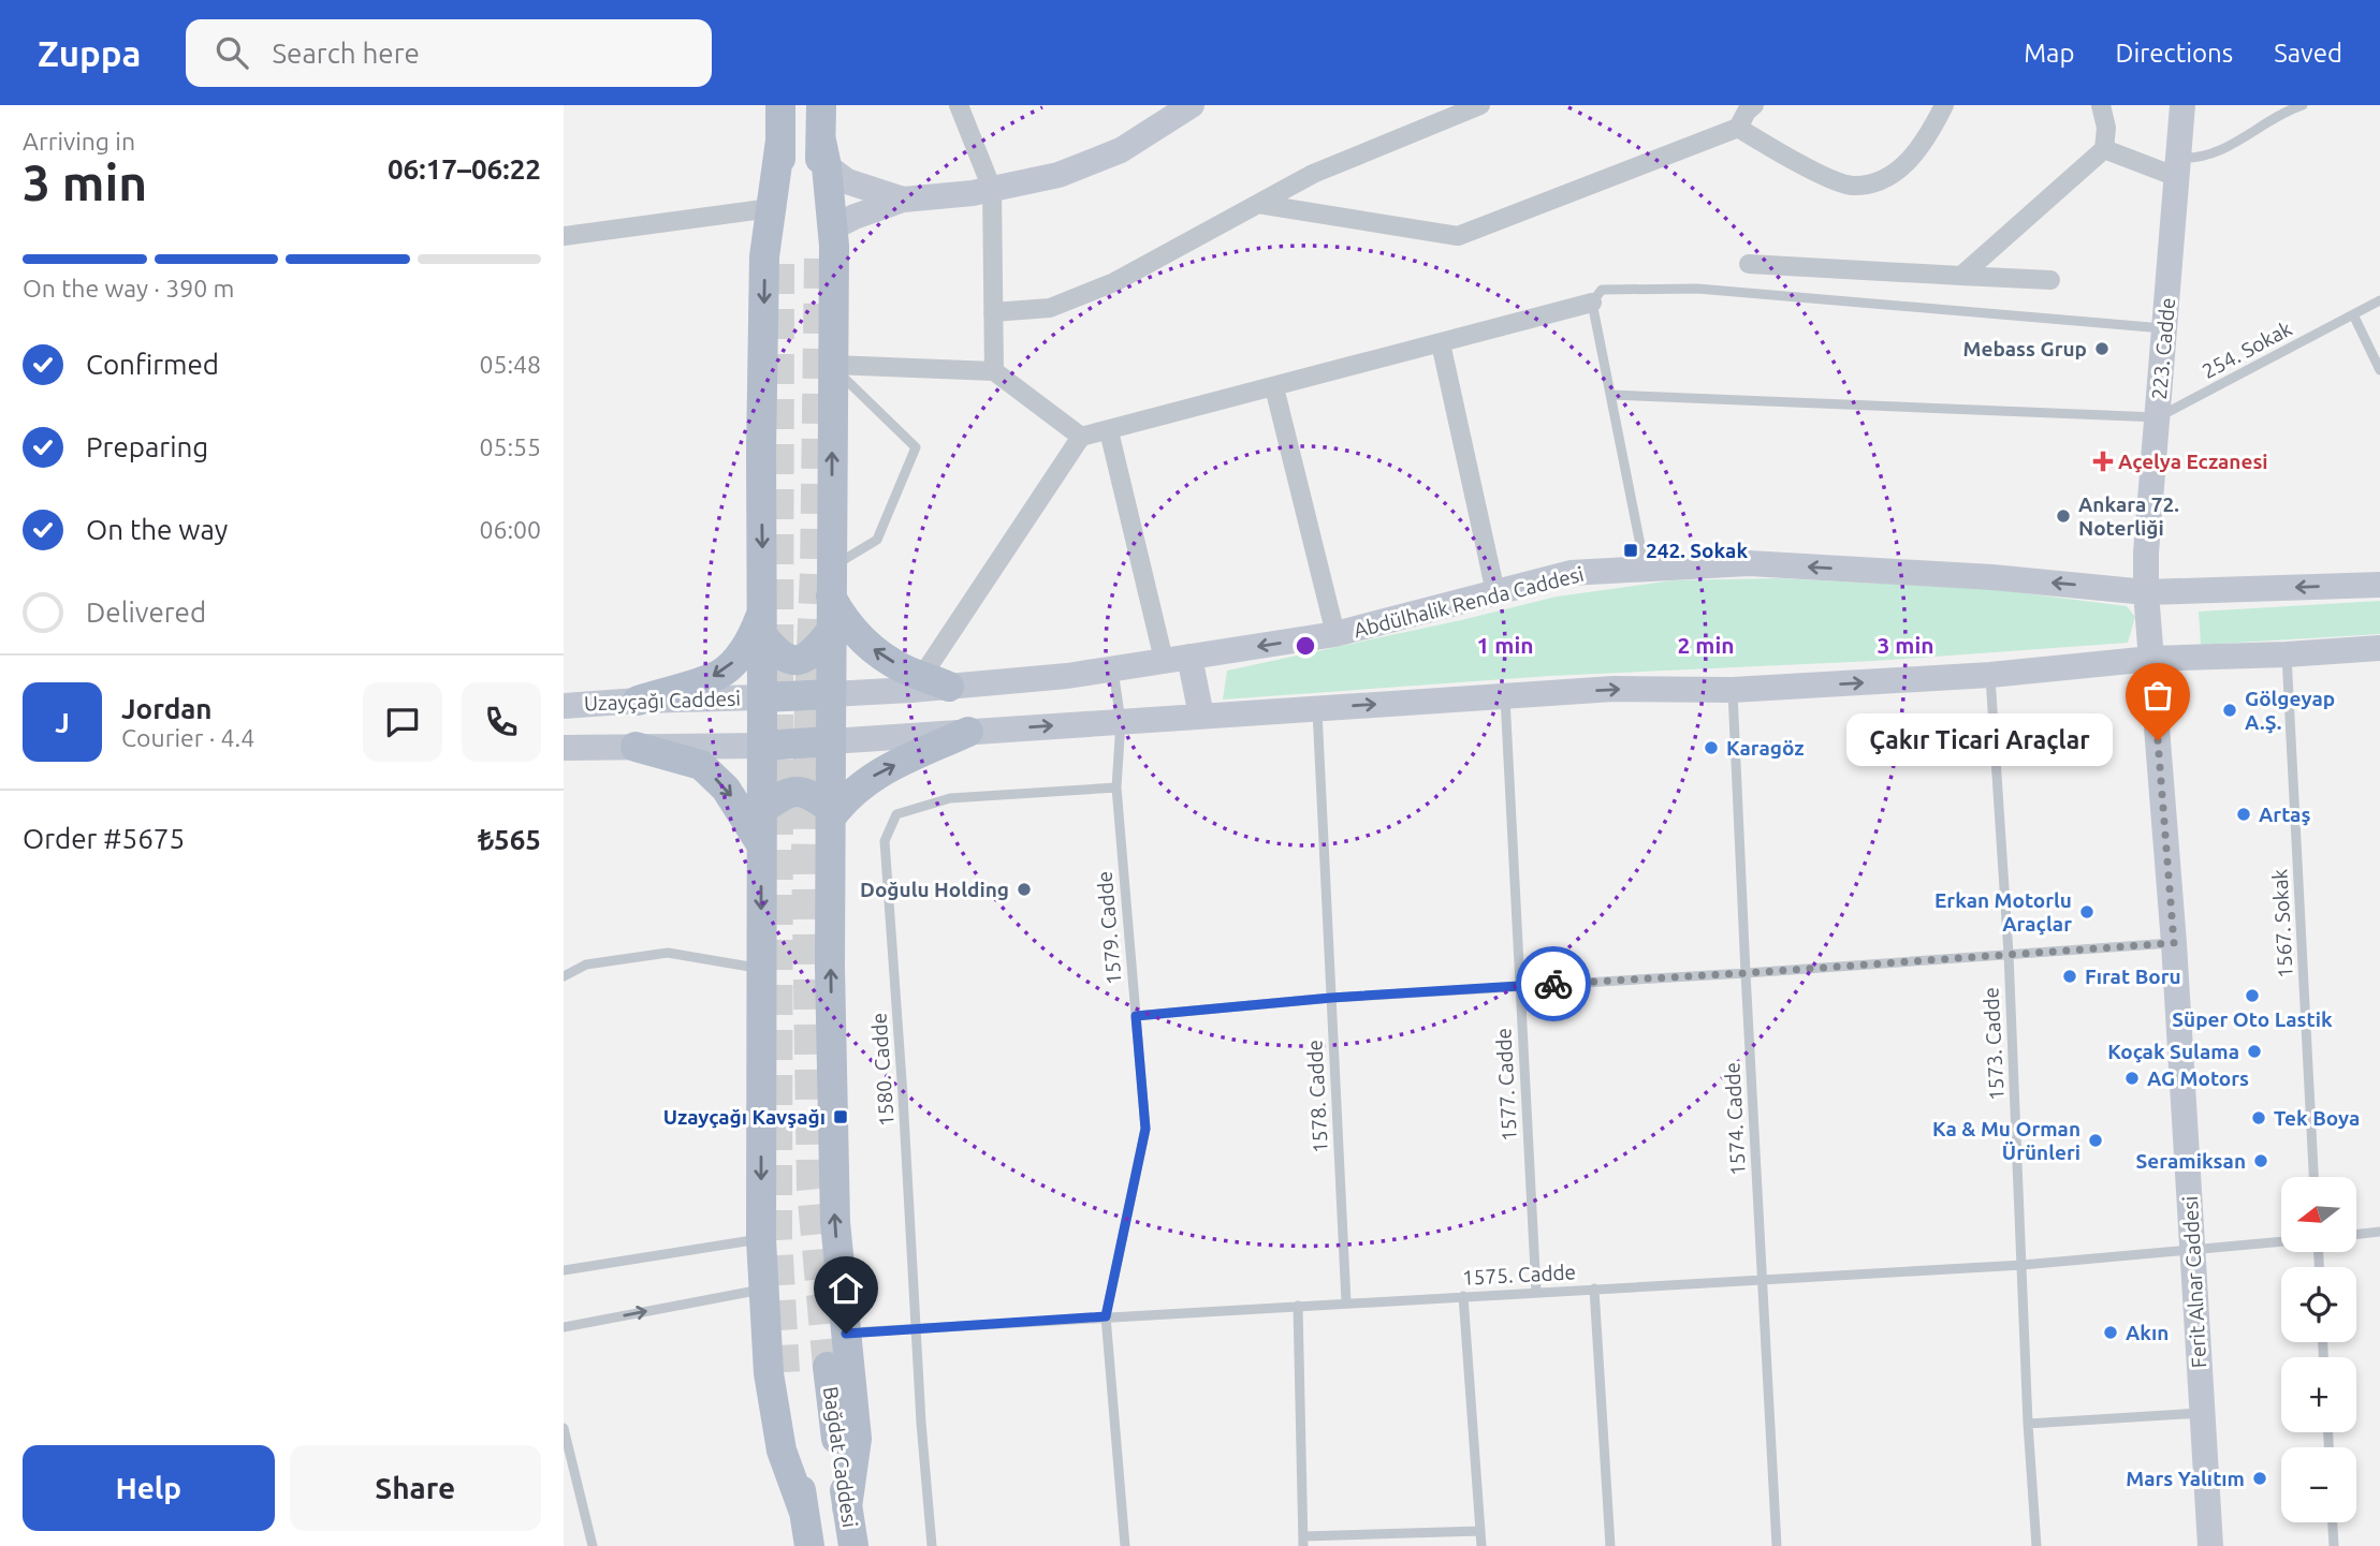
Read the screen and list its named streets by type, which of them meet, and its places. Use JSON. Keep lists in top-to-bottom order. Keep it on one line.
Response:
{"streets":{"main road":["223. Cadde","Abdülhalik Renda Caddesi","Uzayçağı Caddesi","Ferit Alnar Caddesi","Bağdat Caddesi"],"lane":["254. Sokak","1567. Sokak","1579. Cadde","1573. Cadde","1580. Cadde","1577. Cadde","1578. Cadde","1574. Cadde","1575. Cadde"]},"crossings":[["223. Cadde","254. Sokak"],["223. Cadde","Abdülhalik Renda Caddesi"],["223. Cadde","Ferit Alnar Caddesi"],["Abdülhalik Renda Caddesi","1579. Cadde"],["1579. Cadde","1580. Cadde"],["1579. Cadde","1575. Cadde"],["1573. Cadde","1575. Cadde"],["1580. Cadde","1575. Cadde"],["1577. Cadde","1575. Cadde"],["1578. Cadde","1575. Cadde"],["1574. Cadde","1575. Cadde"],["1575. Cadde","Ferit Alnar Caddesi"]],"places":{"other":["Mebass Grup","Ankara 72. Noterliği","Gölgeyap A.Ş.","Çakır Ticari Araçlar","Karagöz","Artaş","Doğulu Holding","Erkan Motorlu Araçlar","Fırat Boru","Süper Oto Lastik","Koçak Sulama","AG Motors","Tek Boya","Ka & Mu Orman Ürünleri","Seramiksan","Akın","Mars Yalıtım"],"health":["Açelya Eczanesi"],"transit":["242. Sokak","Uzayçağı Kavşağı"]},"north":"left","page":{"header":"Zuppa","search":"Search here","nav":["Map","Directions","Saved"],"heading":["3 min","Arriving in","06:17–06:22"],"panel":["Jordan","Courier · 4.4","Order #5675","₺565"],"bar":"On the way · 390 m","list":[["Confirmed","05:48"],["Preparing","05:55"],["On the way","06:00"],"Delivered"],"round":"J","bubble":"Çakır Ticari Araçlar","map_buttons":["+","−"],"buttons":["Help","Share"]},"rings":["1 min","2 min","3 min"]}
